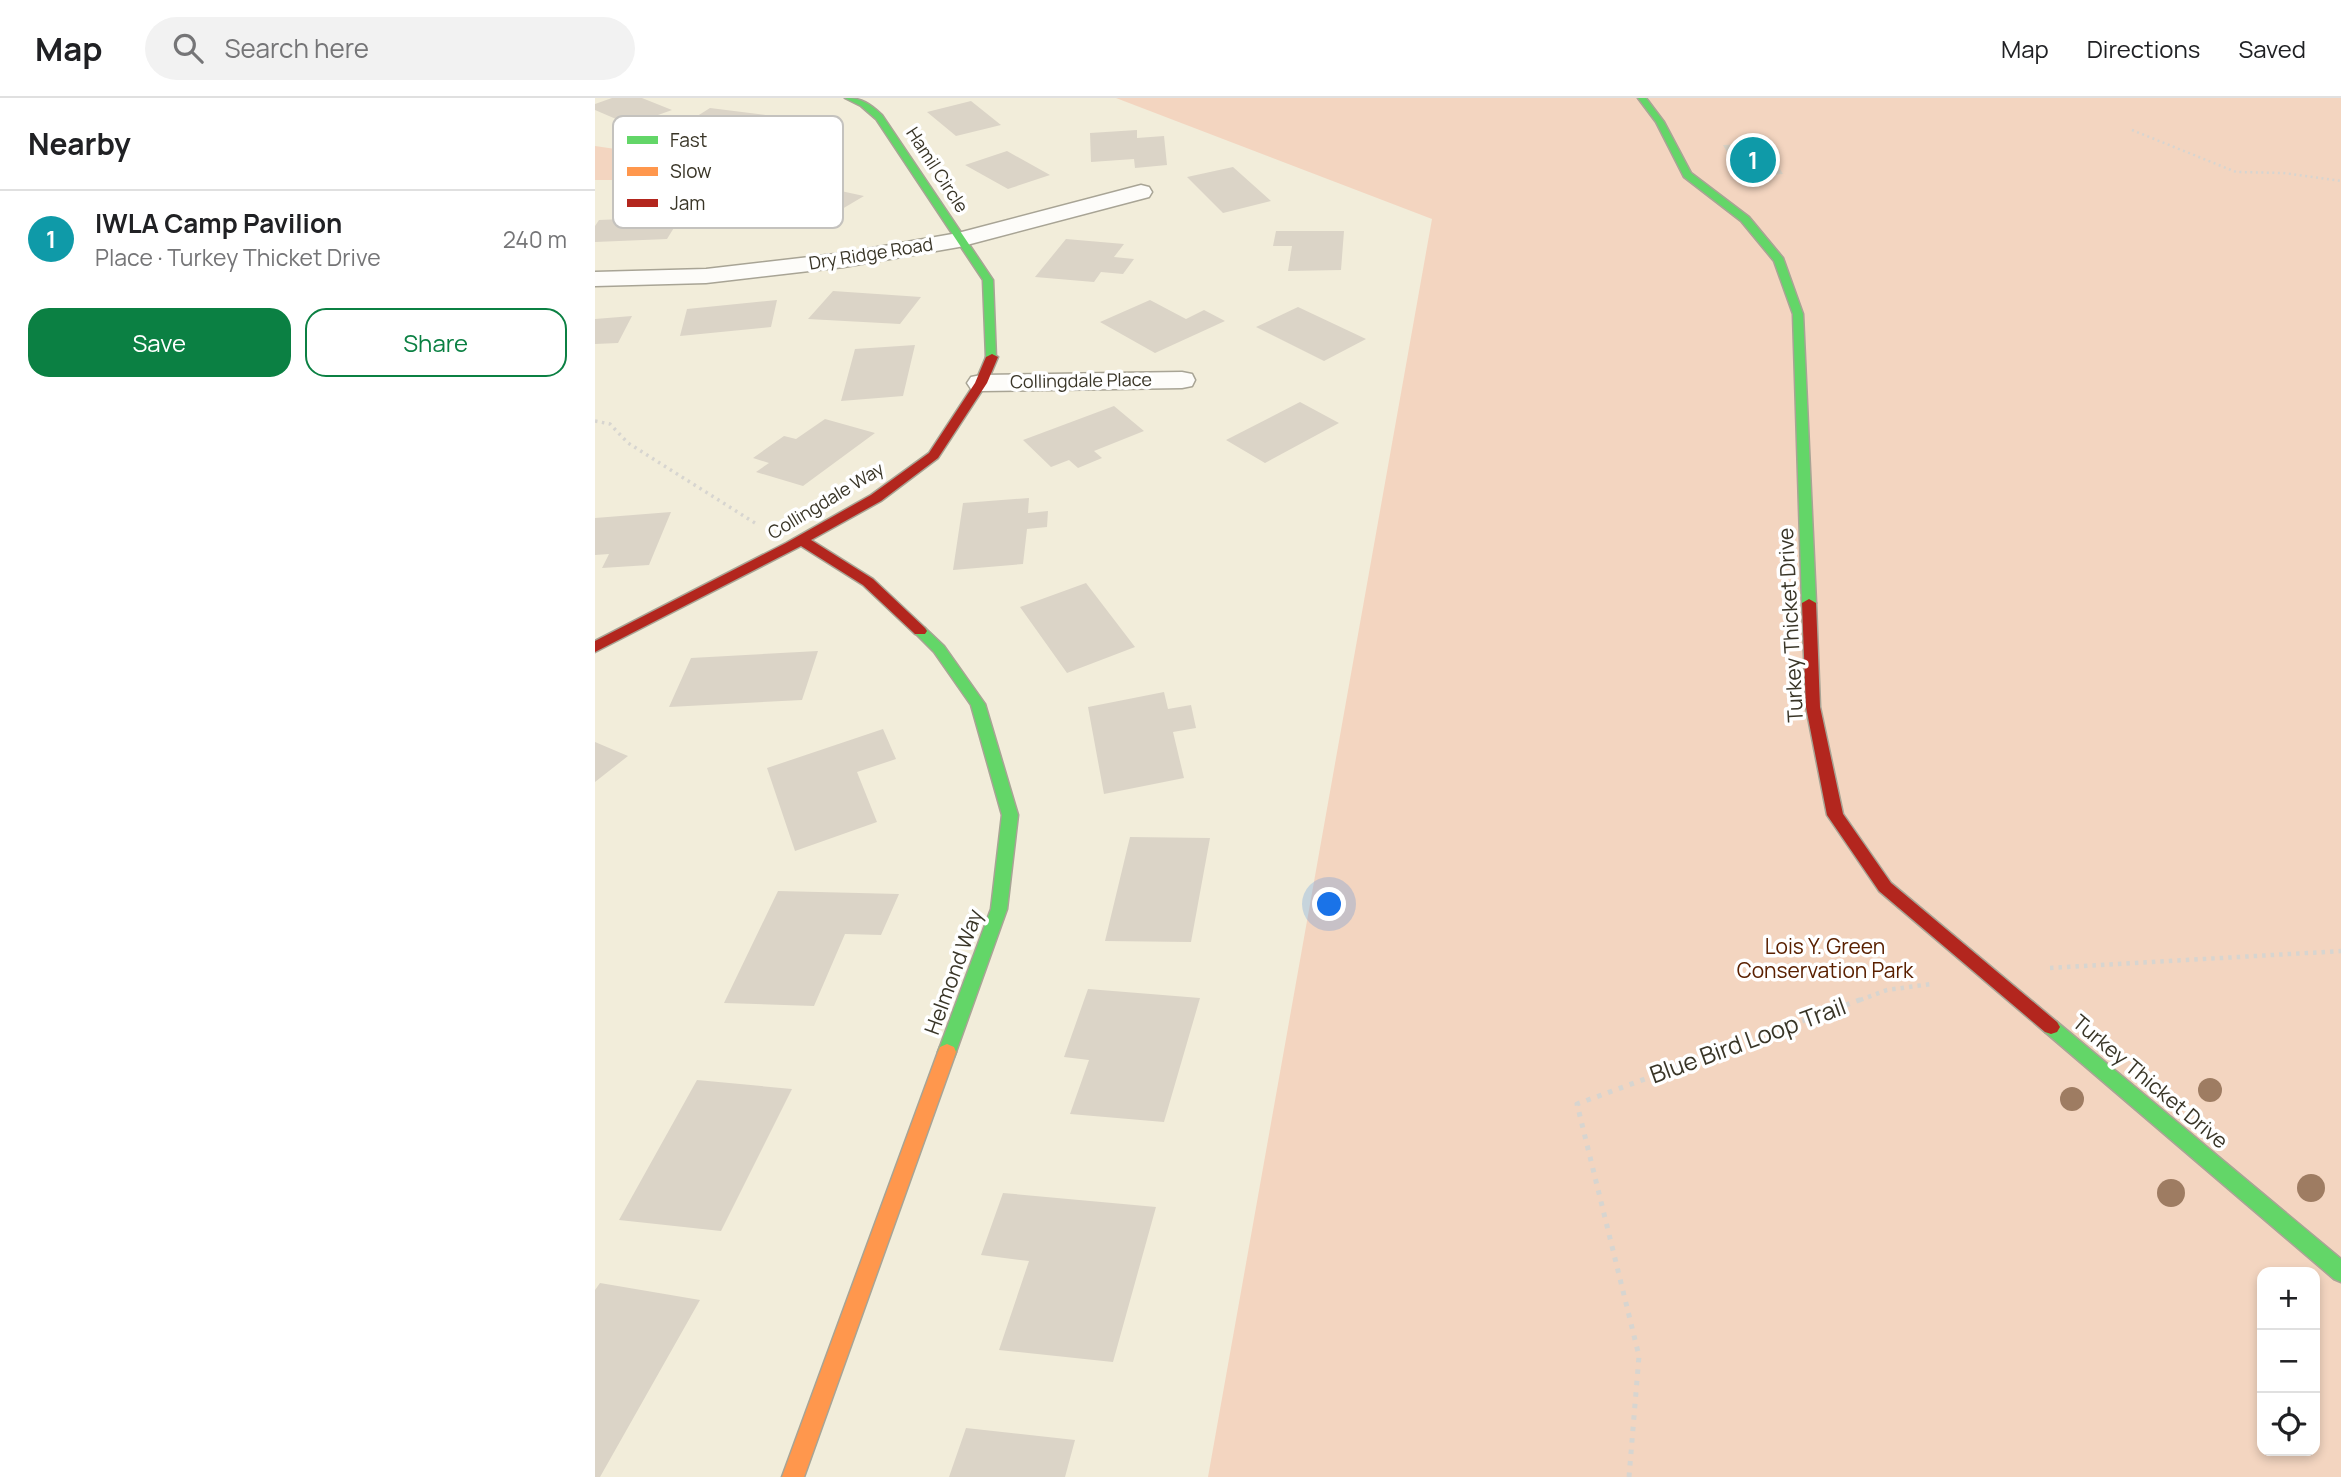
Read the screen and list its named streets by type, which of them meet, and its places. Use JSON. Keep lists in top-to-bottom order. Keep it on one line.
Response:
{"streets":{"street":["Hamil Circle","Dry Ridge Road","Collingdale Place","Collingdale Way","Turkey Thicket Drive","Helmond Way"],"path":["Blue Bird Loop Trail"]},"crossings":[["Hamil Circle","Dry Ridge Road"],["Hamil Circle","Collingdale Way"],["Dry Ridge Road","Collingdale Way"],["Collingdale Place","Collingdale Way"],["Collingdale Way","Helmond Way"],["Turkey Thicket Drive","Blue Bird Loop Trail"]],"parks":["Lois Y. Green Conservation Park"],"legend":["Fast","Slow","Jam"],"page":{"header":"Map","search":"Search here","nav":["Map","Directions","Saved"],"heading":"Nearby","pins":"1","list":[{"mark":"1","name":"IWLA Camp Pavilion","note":"Place · Turkey Thicket Drive","value":"240 m"}],"buttons":["Save","Share"],"map_buttons":["+","−"]}}
